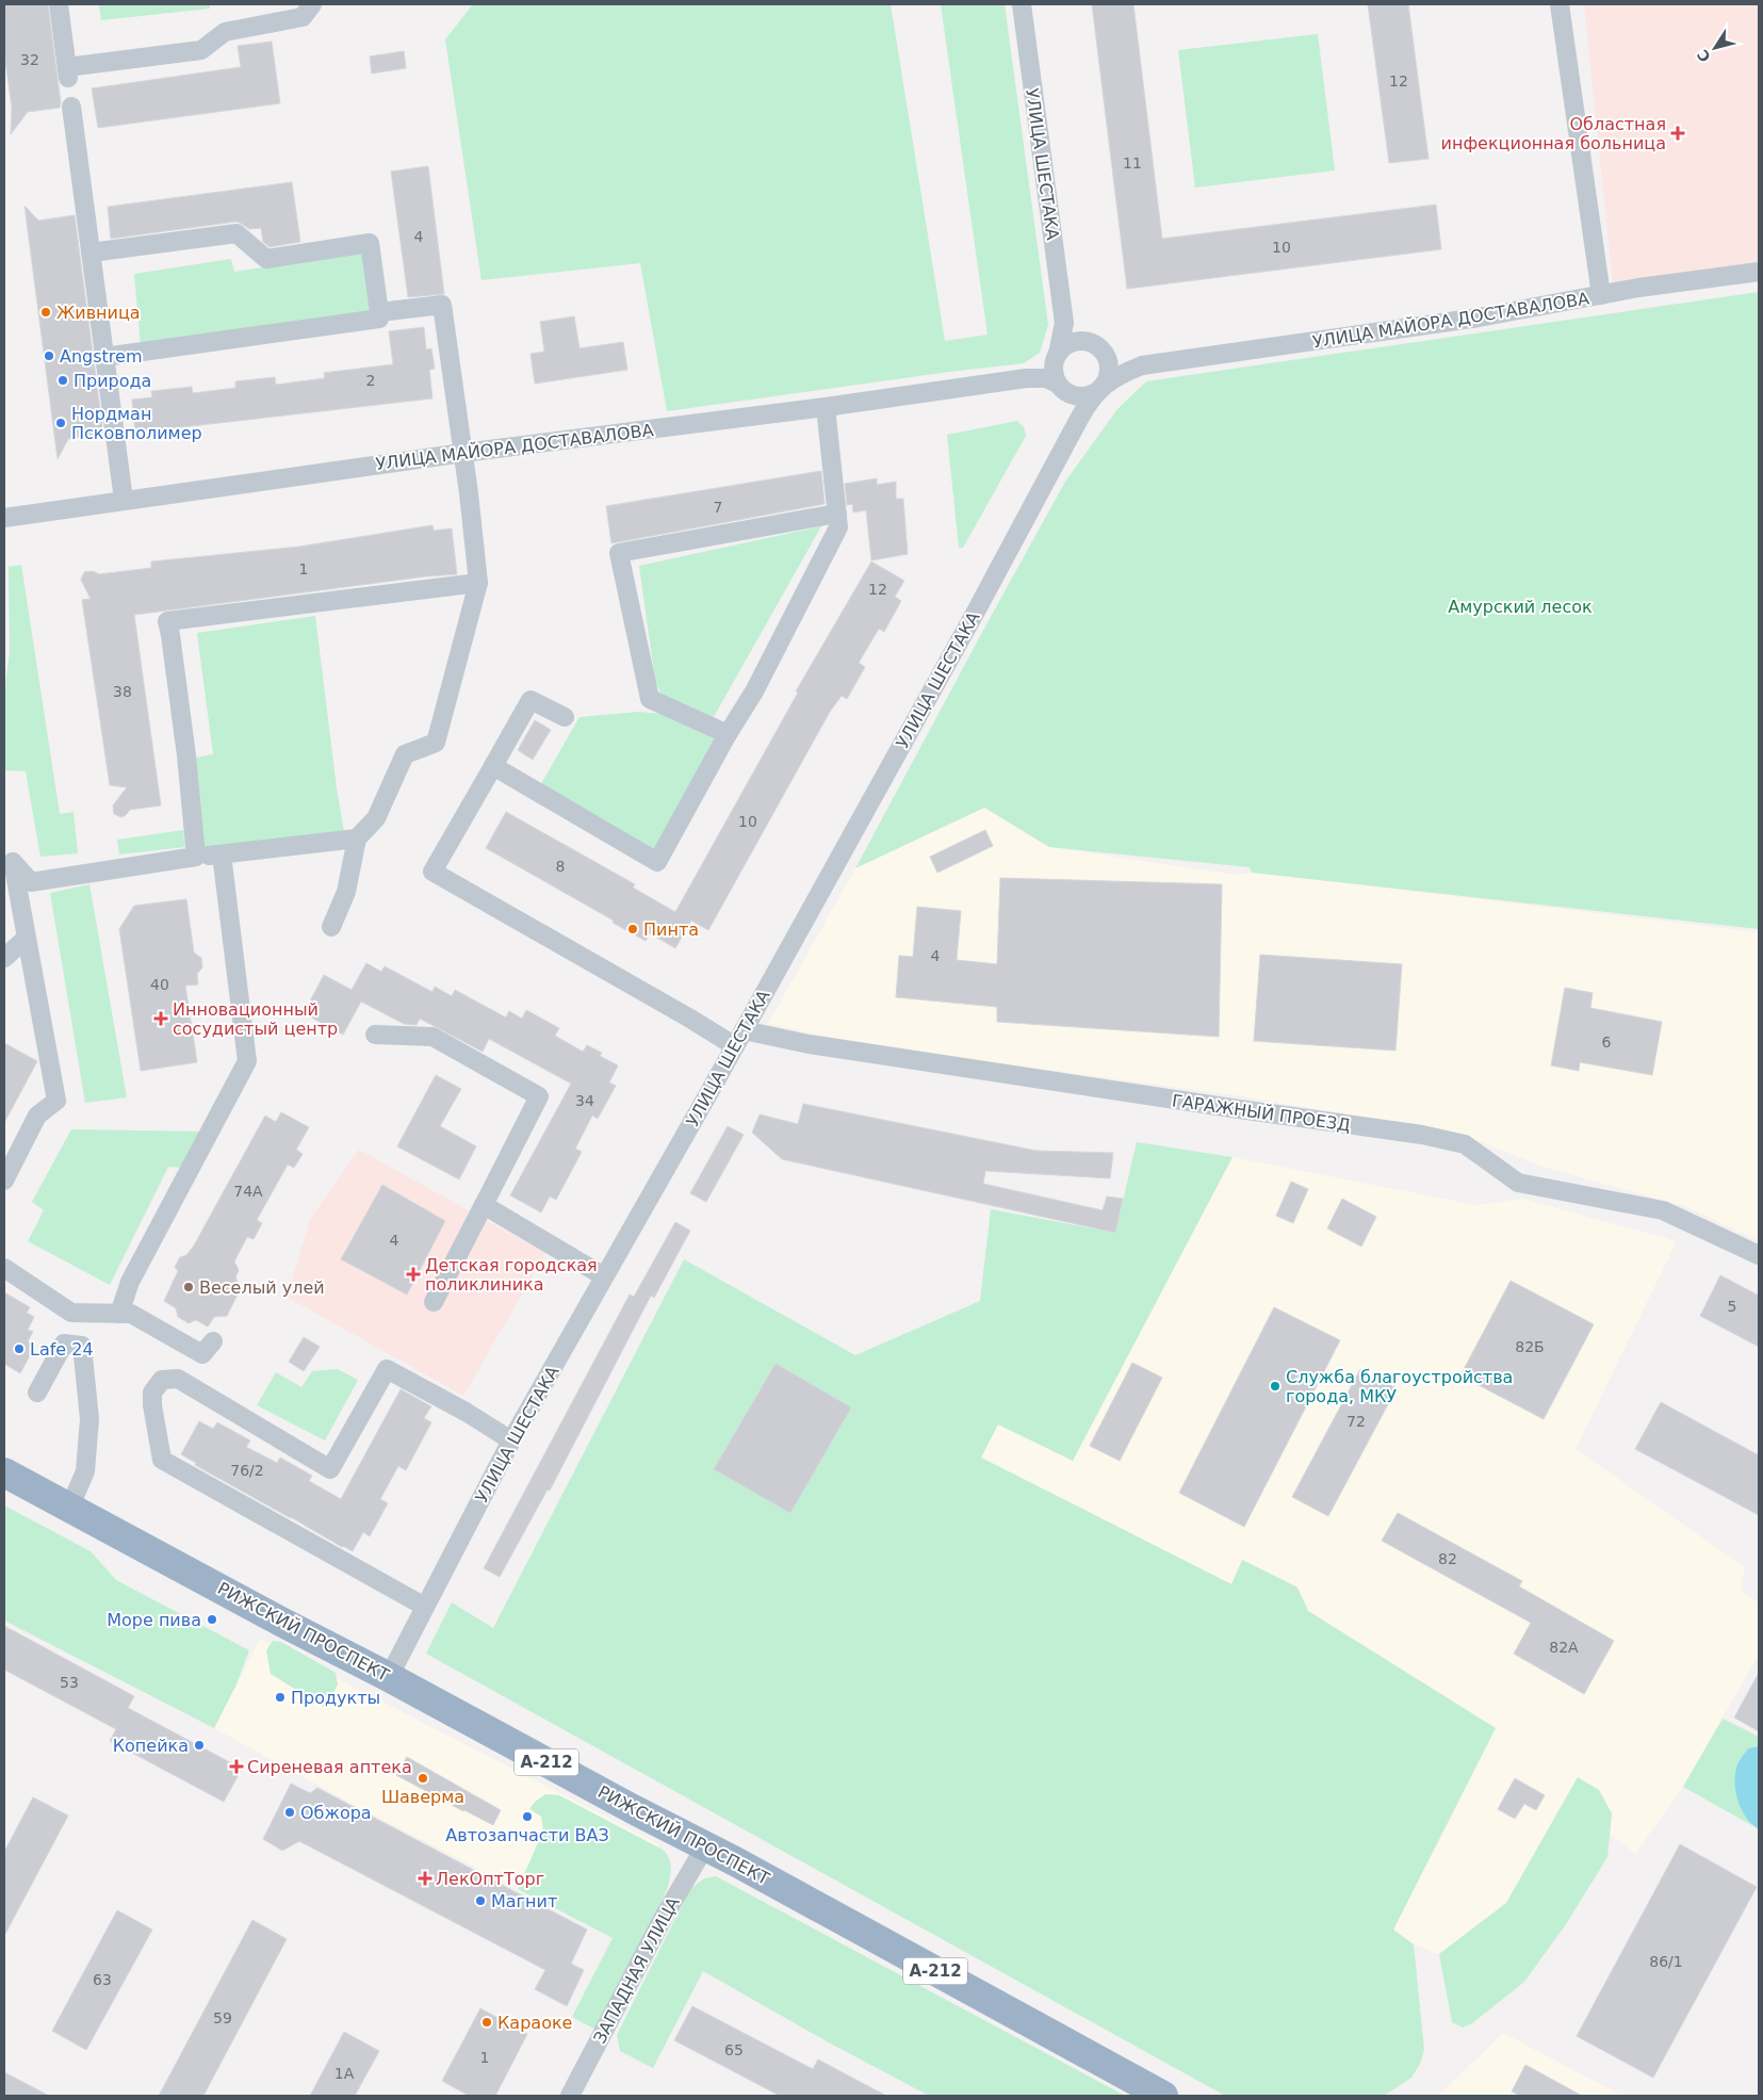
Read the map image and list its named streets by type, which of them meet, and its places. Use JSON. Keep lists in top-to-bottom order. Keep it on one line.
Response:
{"streets":{"highway":["РИЖСКИЙ ПРОСПЕКТ","А-212"],"street":["УЛИЦА ШЕСТАКА","УЛИЦА МАЙОРА ДОСТАВАЛОВА","ГАРАЖНЫЙ ПРОЕЗД","ЗАПАДНАЯ УЛИЦА"]},"crossings":[["УЛИЦА ШЕСТАКА","УЛИЦА МАЙОРА ДОСТАВАЛОВА"],["УЛИЦА ШЕСТАКА","ГАРАЖНЫЙ ПРОЕЗД"],["УЛИЦА ШЕСТАКА","РИЖСКИЙ ПРОСПЕКТ"],["РИЖСКИЙ ПРОСПЕКТ","ЗАПАДНАЯ УЛИЦА"]],"parks":["Амурский лесок"],"places":{"health":["Областная инфекционная больница","Инновационный сосудистый центр","Детская городская поликлиника","Сиреневая аптека","ЛекОптТорг"],"other":["Живница","Angstrem","Природа","Нордман Псковполимер","Пинта","Веселый улей","Lafe 24","Служба благоустройства города, МКУ","Море пива","Продукты","Копейка","Шаверма","Обжора","Автозапчасти ВАЗ","Магнит","Караоке"]},"house_numbers":["32","12","11","4","10","2","7","1","12","38","10","8","4","40","6","34","74А","4","5","82Б","72","76/2","82","82А","53","86/1","63","59","65","1","1А"],"north":"bottom left"}
